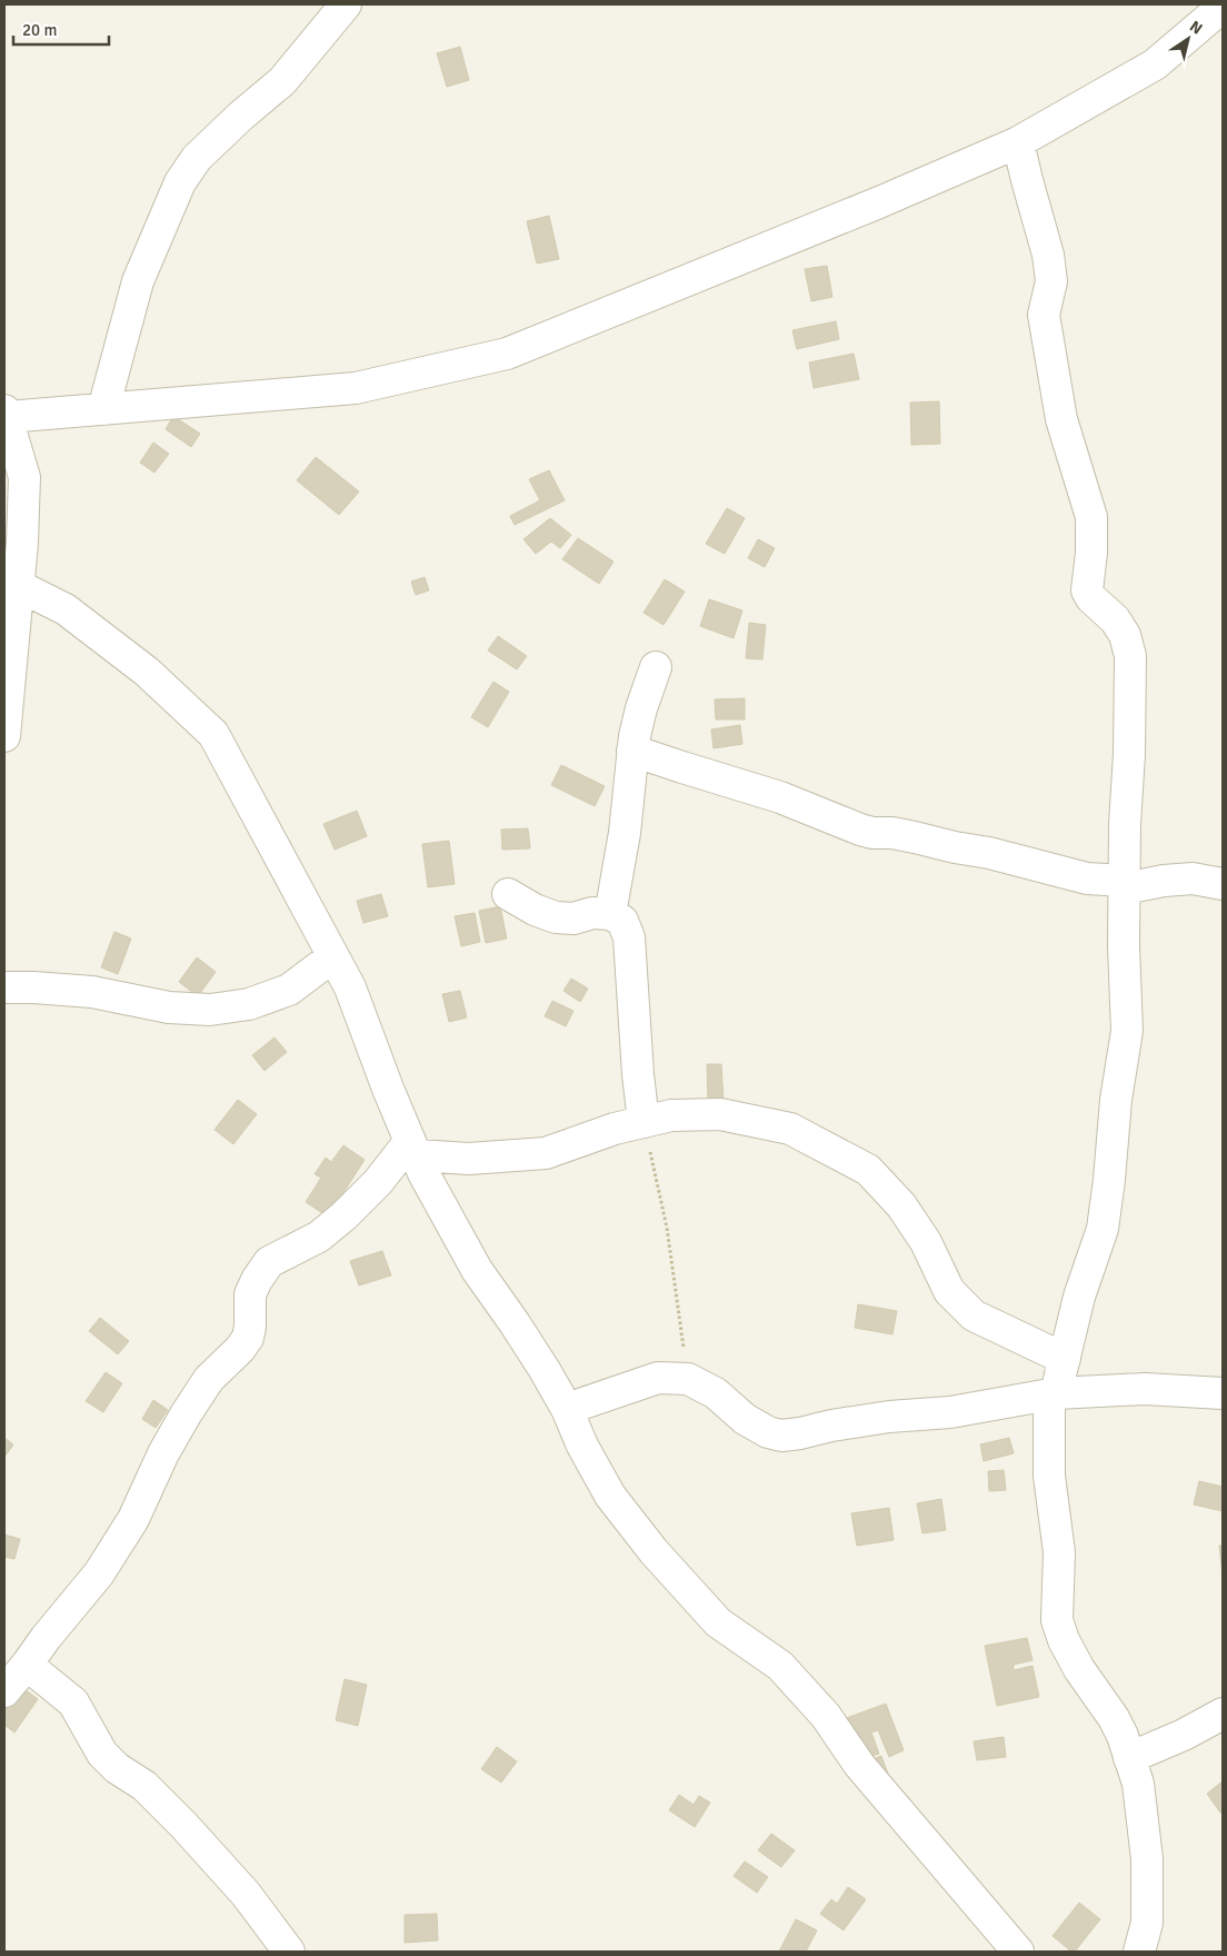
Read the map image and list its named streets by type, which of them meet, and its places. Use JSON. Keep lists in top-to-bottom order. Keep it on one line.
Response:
{"scale_bar":"20 m","north":"top right"}
